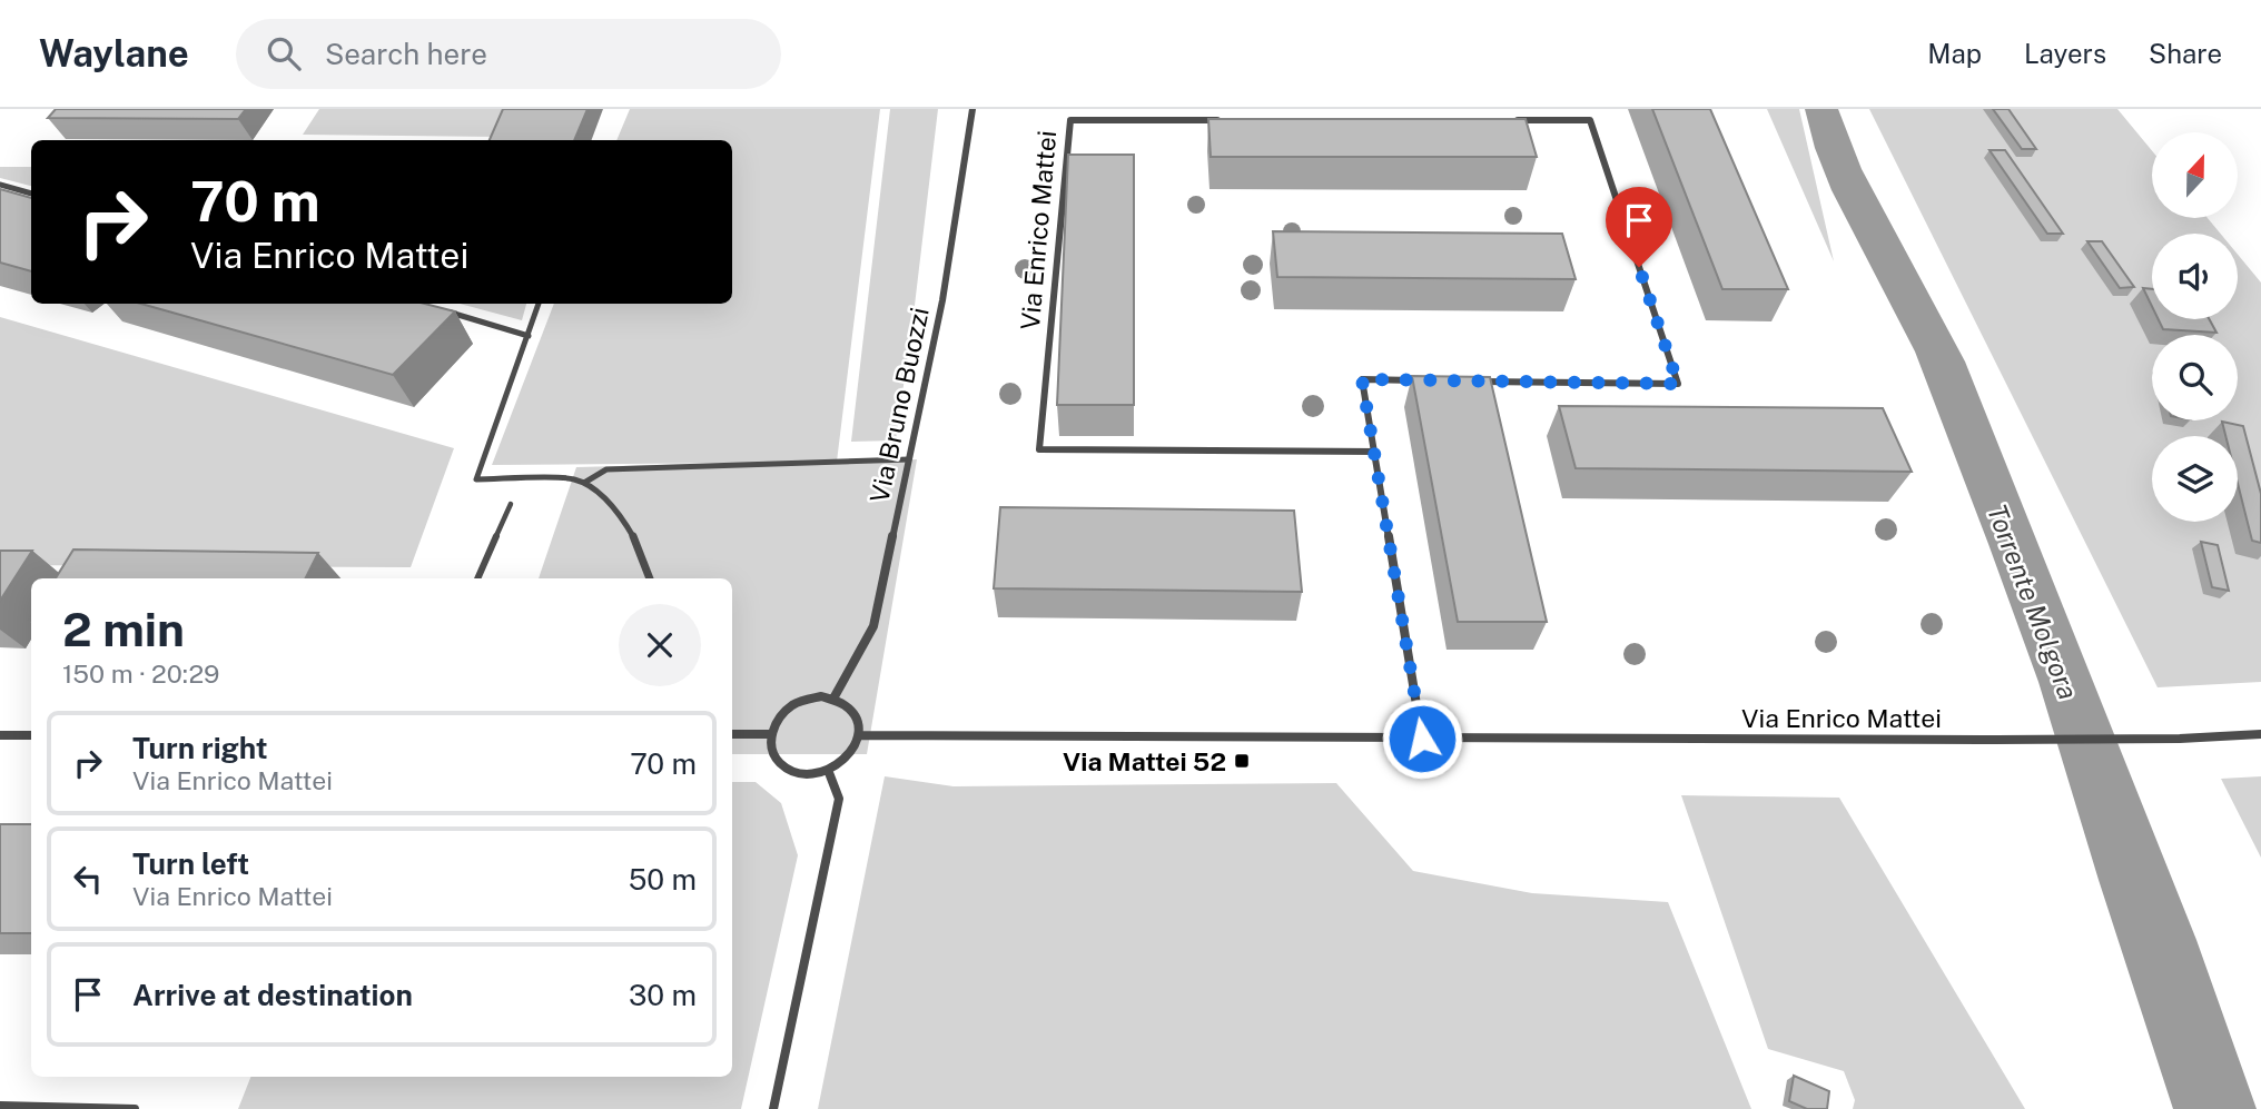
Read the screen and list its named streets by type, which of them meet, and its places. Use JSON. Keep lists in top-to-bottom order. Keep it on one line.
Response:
{"streets":{"street":["Via Enrico Mattei","Via Bruno Buozzi"]},"crossings":[["Via Enrico Mattei","Via Bruno Buozzi"]],"water":["Torrente Molgora"],"places":{"transit":["Via Mattei 52"]},"north":"top","page":{"header":"Waylane","search":"Search here","nav":["Map","Layers","Share"],"turn":["70 m","Via Enrico Mattei"],"heading":["2 min","150 m · 20:29"],"list":[{"name":"Turn right","note":"Via Enrico Mattei","value":"70 m"},{"name":"Turn left","note":"Via Enrico Mattei","value":"50 m"},{"name":"Arrive at destination","value":"30 m"}]}}
